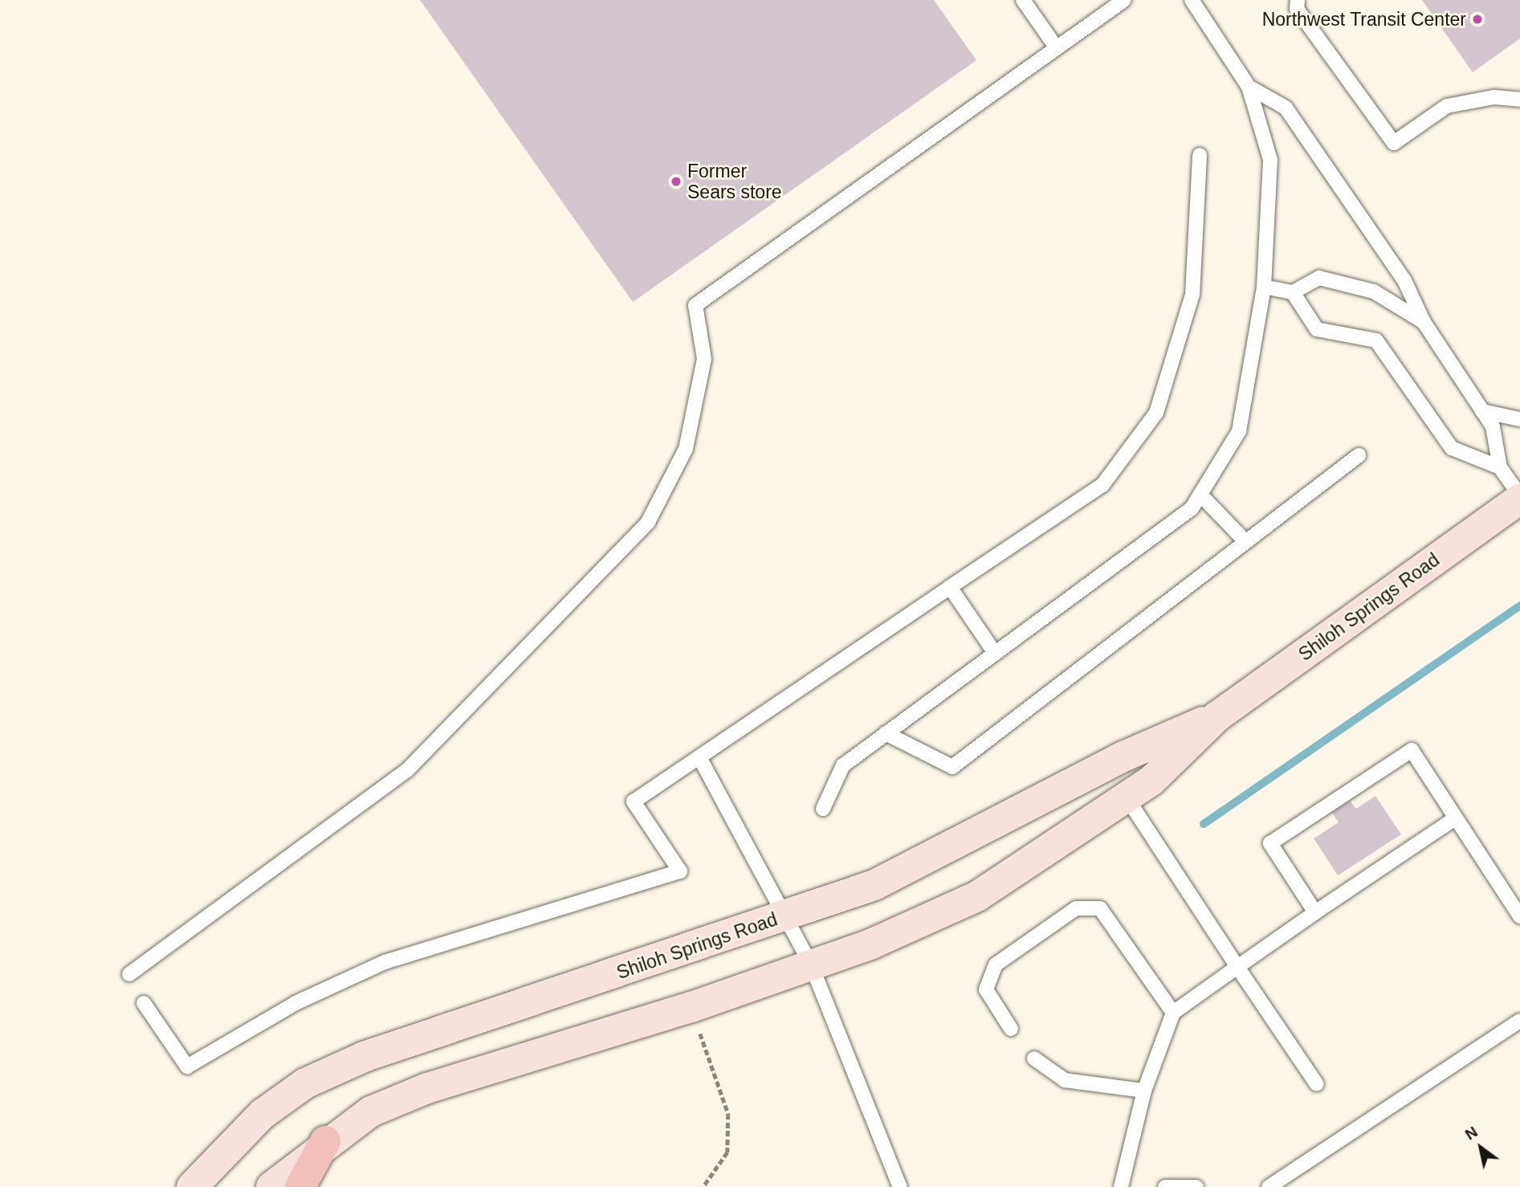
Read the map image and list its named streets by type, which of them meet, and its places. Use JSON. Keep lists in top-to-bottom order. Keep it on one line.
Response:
{"streets":{"main road":["Shiloh Springs Road"]},"places":["Northwest Transit Center","Former Sears store"],"north":"top left"}
